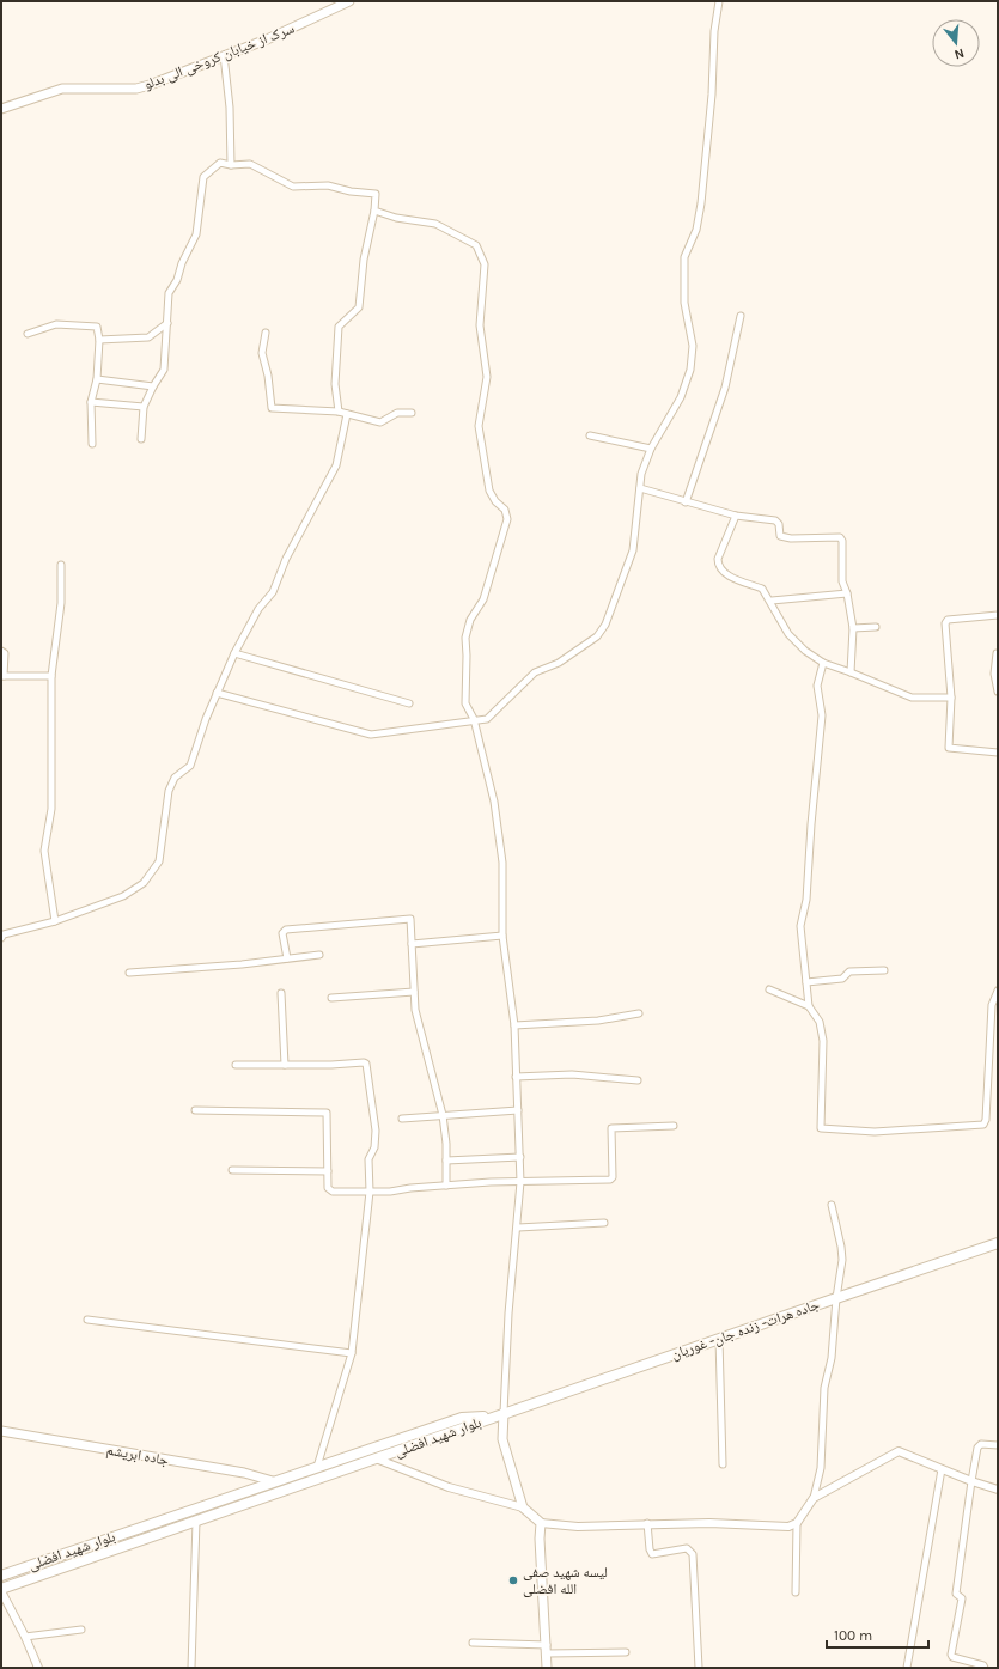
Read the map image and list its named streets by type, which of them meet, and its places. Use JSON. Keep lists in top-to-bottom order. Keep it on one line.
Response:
{"streets":{"main road":["سرک از خیابان کروخی الی بدلو","جاده هرات- زنده جان- غوریان","بلوار شهید افضلی","جاده ابریشم"]},"crossings":[["جاده هرات- زنده جان- غوریان","بلوار شهید افضلی"],["بلوار شهید افضلی","جاده ابریشم"]],"places":["لیسه شهید صفی الله افضلی"],"scale_bar":"100 m","north":"bottom"}
